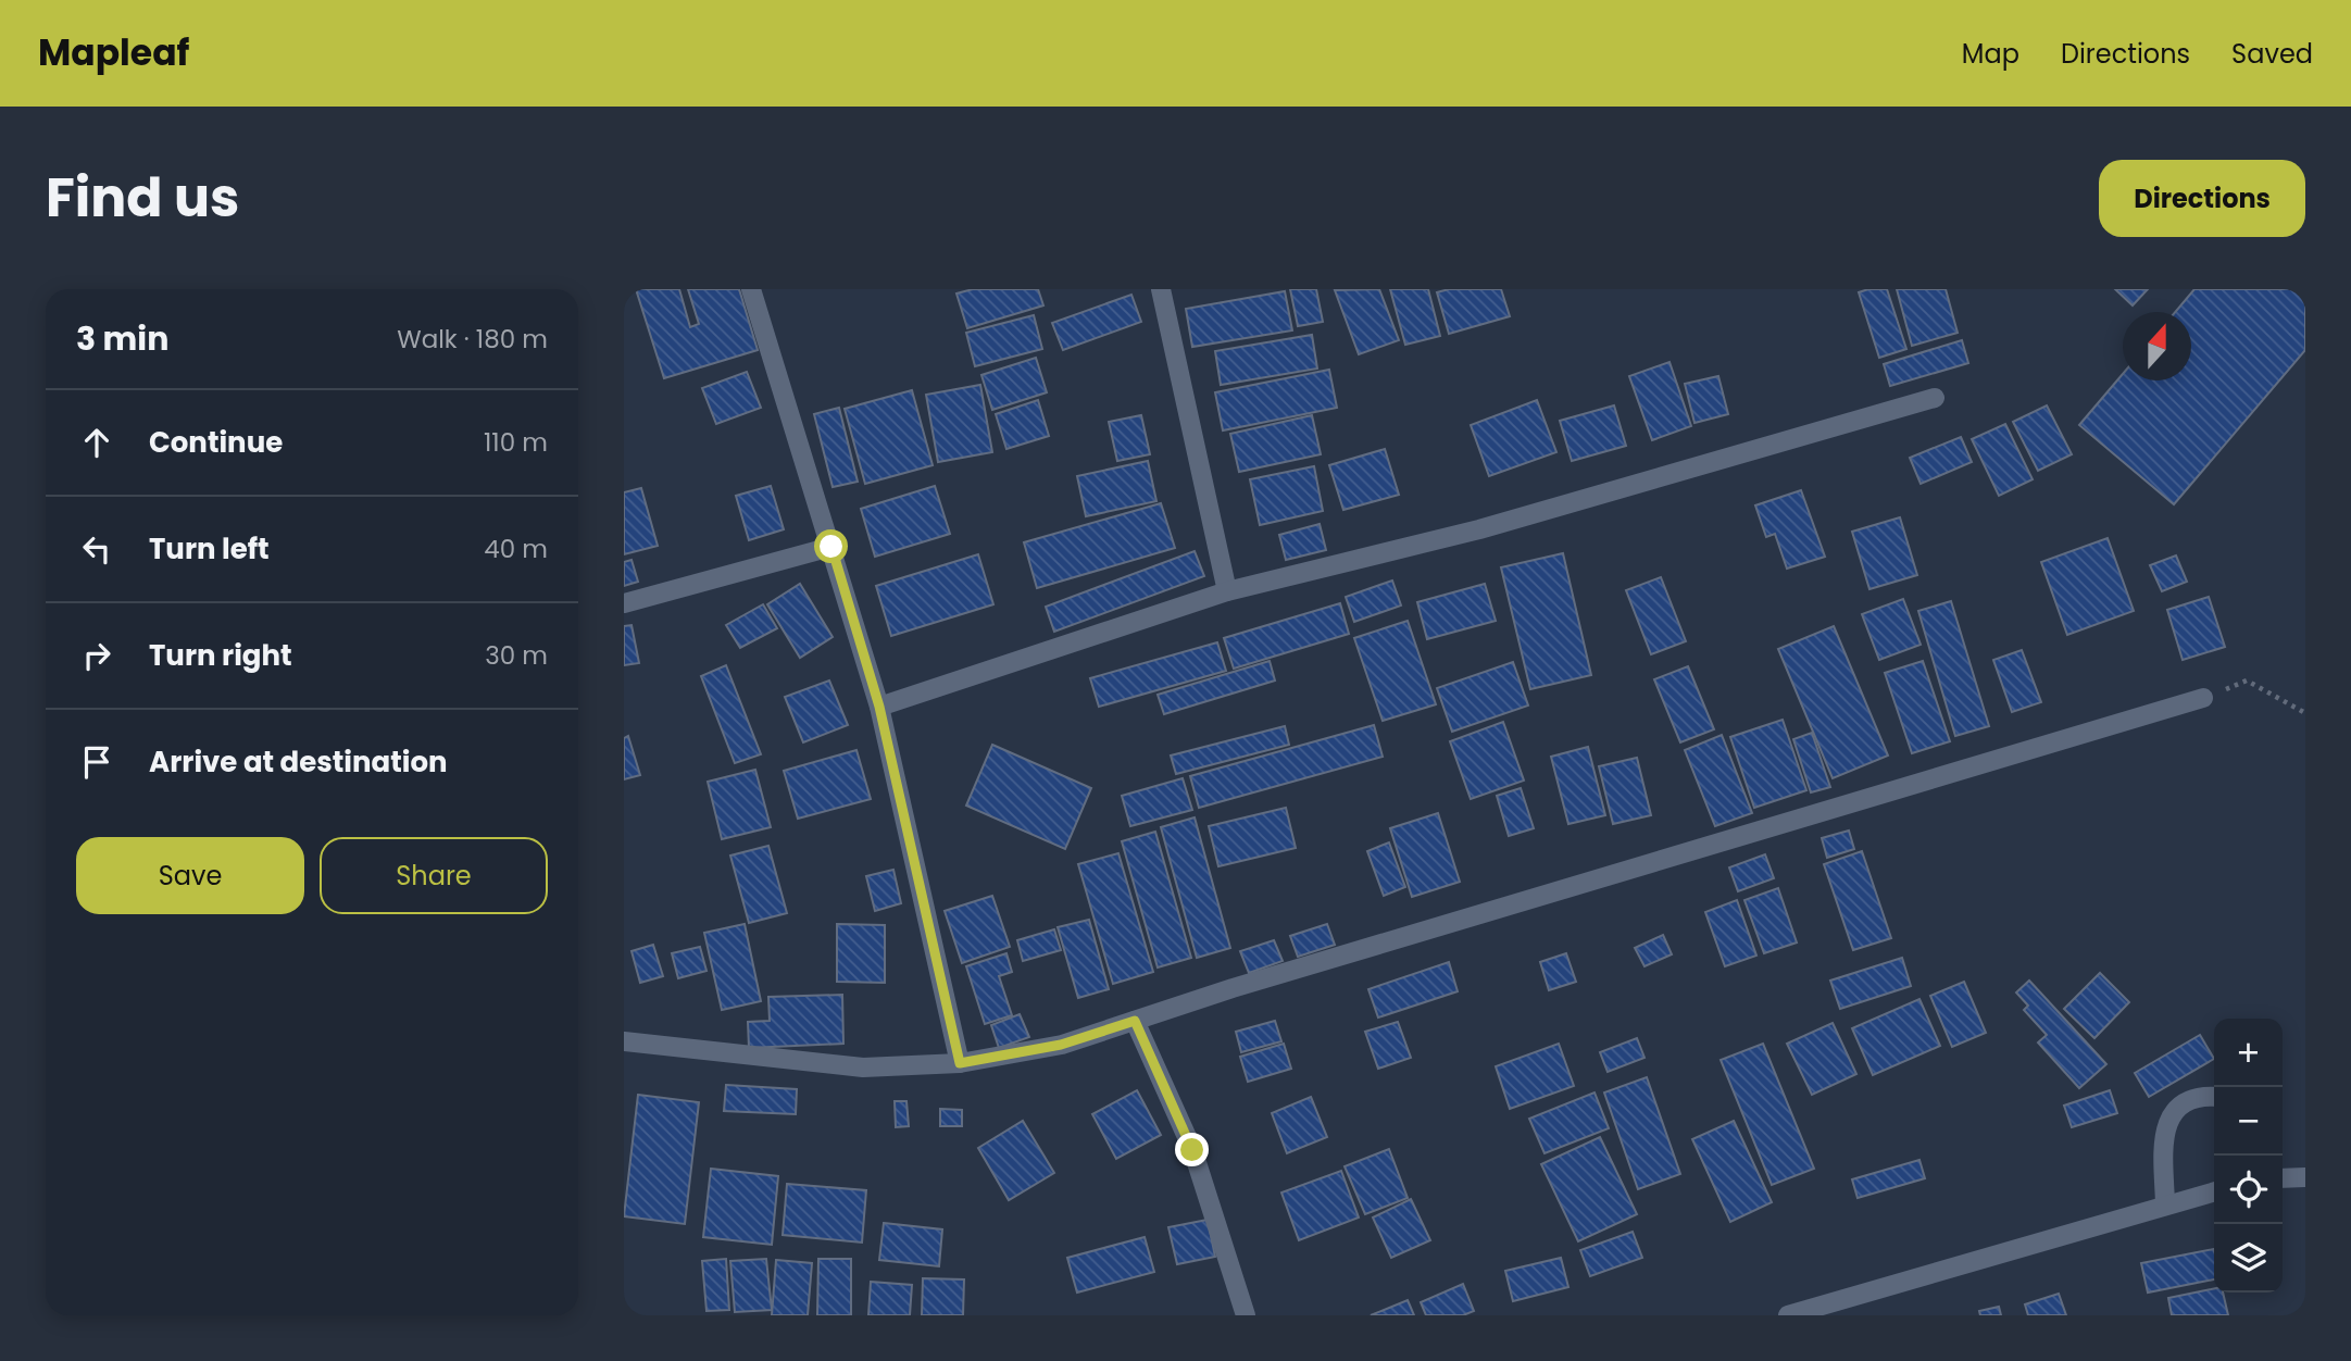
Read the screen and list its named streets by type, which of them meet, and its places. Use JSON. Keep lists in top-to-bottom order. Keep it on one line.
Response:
{"north":"top","page":{"header":"Mapleaf","nav":["Map","Directions","Saved"],"title":"Find us","buttons":["Directions",["Save","Share"]],"heading":["3 min","Walk · 180 m"],"list":[["Continue","110 m"],["Turn left","40 m"],["Turn right","30 m"],"Arrive at destination"],"map_buttons":["+","−"]}}
